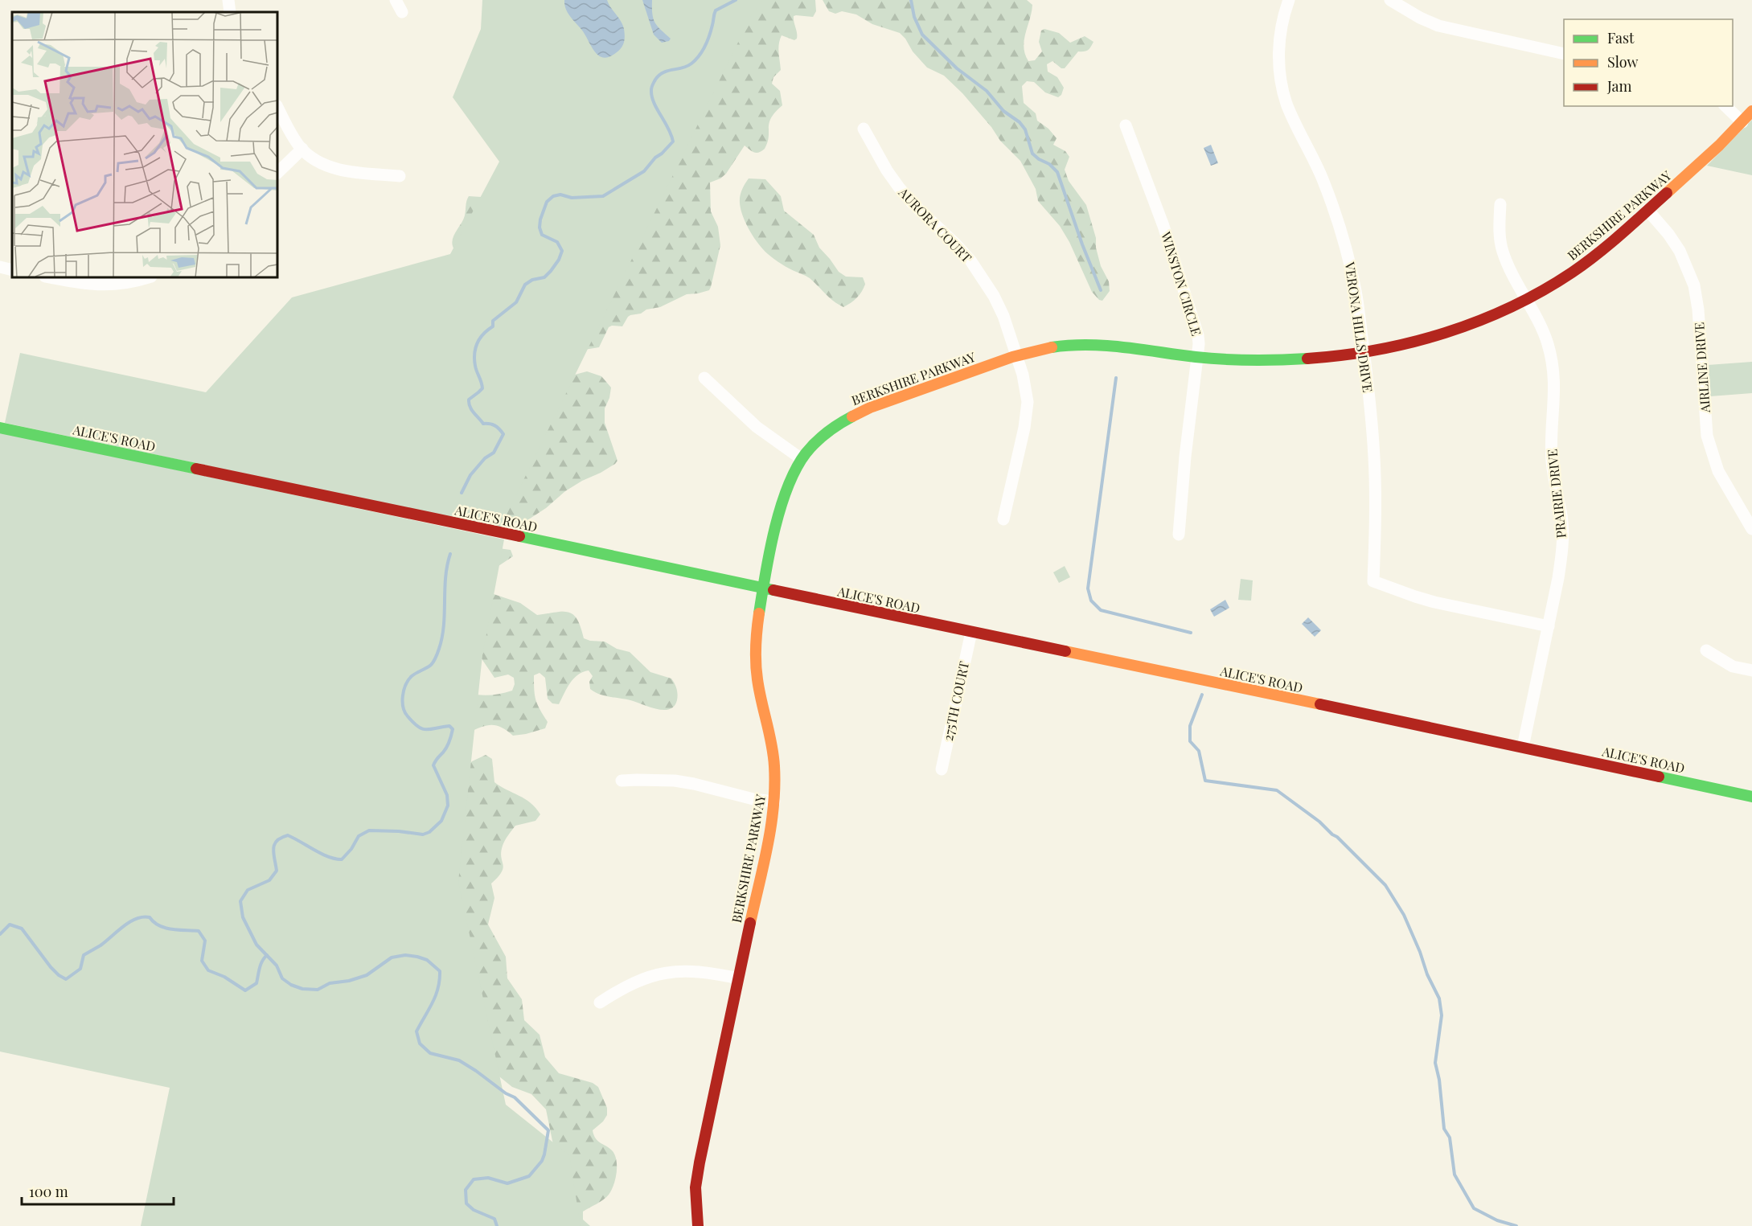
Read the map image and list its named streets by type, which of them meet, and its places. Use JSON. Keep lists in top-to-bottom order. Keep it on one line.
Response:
{"streets":{"street":["BERKSHIRE PARKWAY","AURORA COURT","WINSTON CIRCLE","VERONA HILLS DRIVE","AIRLINE DRIVE","ALICE'S ROAD","PRAIRIE DRIVE","275TH COURT"]},"crossings":[["BERKSHIRE PARKWAY","AURORA COURT"],["BERKSHIRE PARKWAY","WINSTON CIRCLE"],["BERKSHIRE PARKWAY","VERONA HILLS DRIVE"],["BERKSHIRE PARKWAY","AIRLINE DRIVE"],["BERKSHIRE PARKWAY","ALICE'S ROAD"],["BERKSHIRE PARKWAY","PRAIRIE DRIVE"],["VERONA HILLS DRIVE","PRAIRIE DRIVE"],["ALICE'S ROAD","PRAIRIE DRIVE"],["ALICE'S ROAD","275TH COURT"]],"legend":["Fast","Slow","Jam"],"scale_bar":"100 m"}
